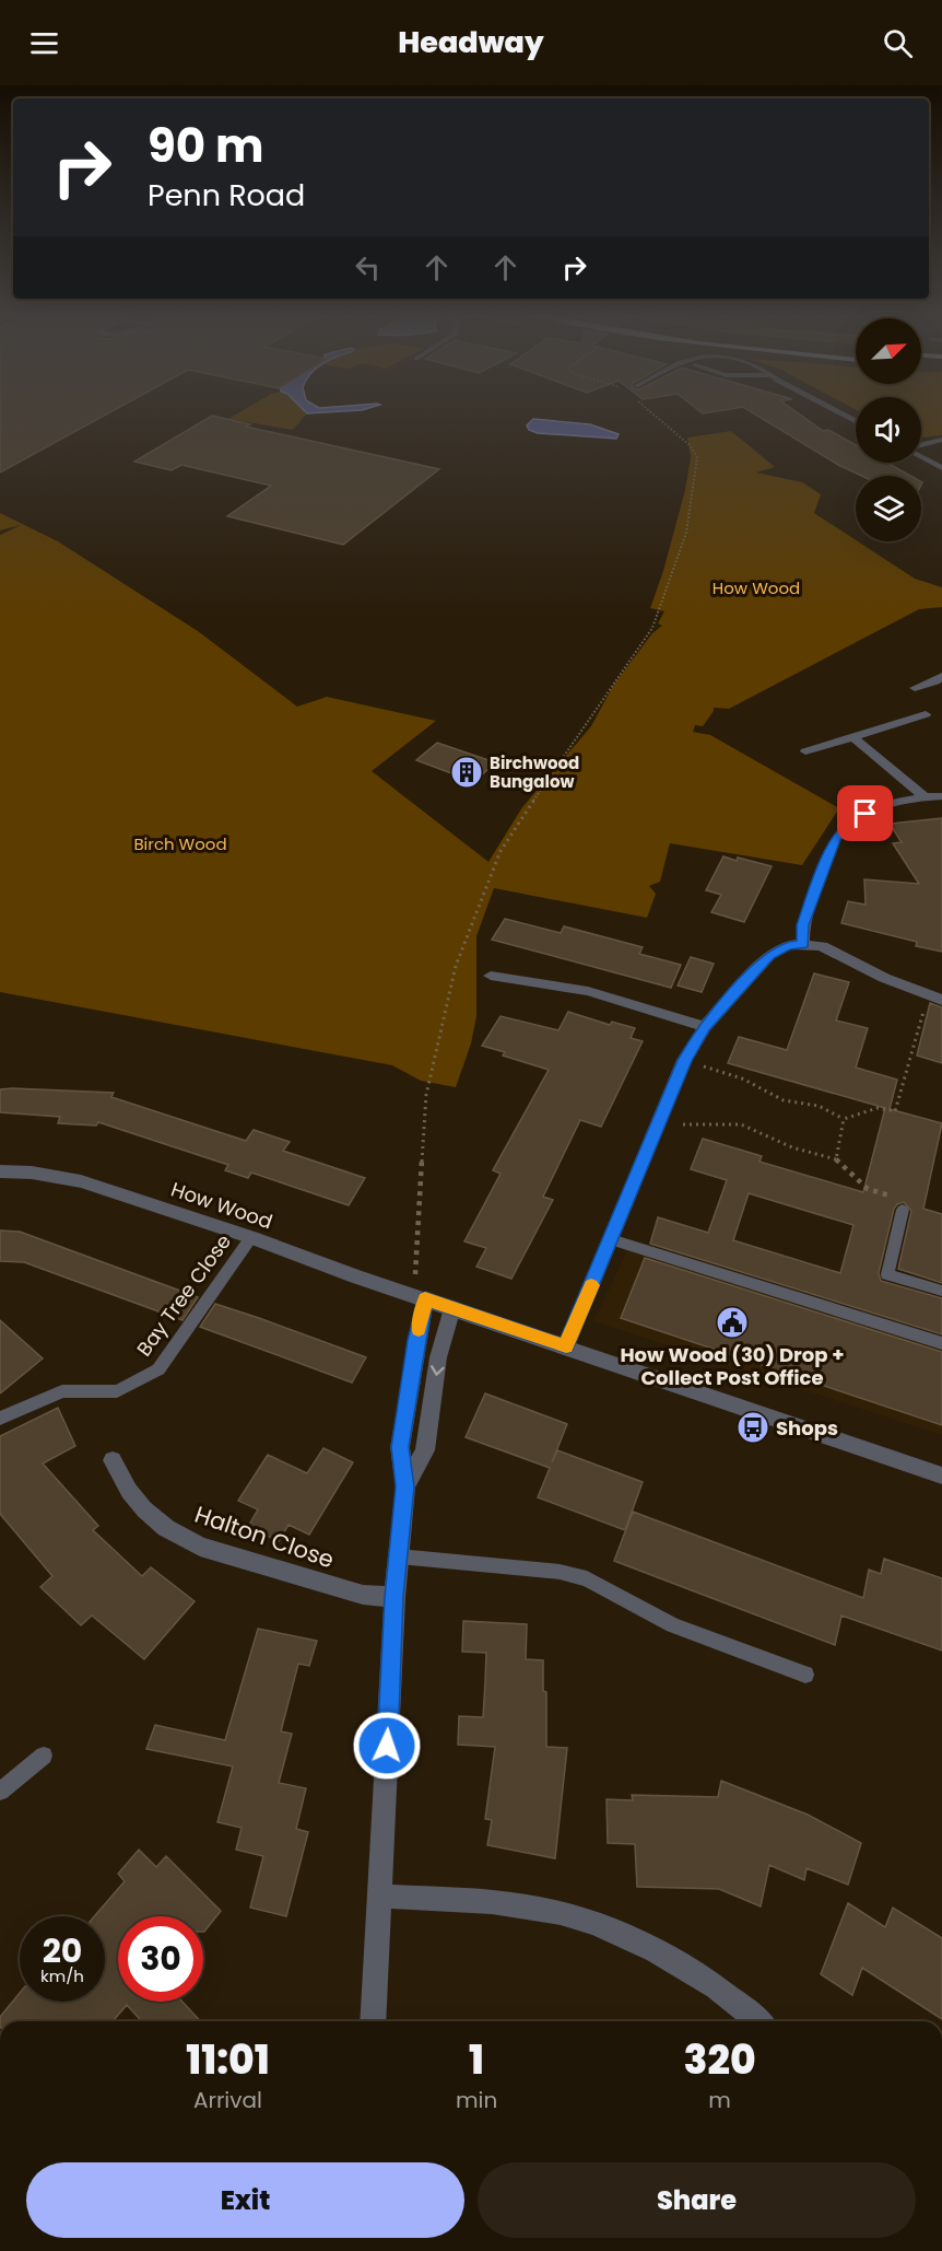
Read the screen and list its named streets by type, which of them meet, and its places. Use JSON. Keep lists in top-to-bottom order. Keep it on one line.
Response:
{"streets":{"street":["How Wood","Halton Close"],"lane":["Bay Tree Close"]},"crossings":[["How Wood","Bay Tree Close"]],"parks":["How Wood","Birch Wood"],"places":{"building":["Birchwood Bungalow"],"public building":["How Wood (30) Drop + Collect Post Office"],"bus stop":["Shops"]},"north":"top right","page":{"header":"Headway","turn":["90 m","Penn Road"],"speed":"20 km/h","limit":"30","eta":["11:01","Arrival","1","min","320","m"],"buttons":["Exit","Share"]}}
